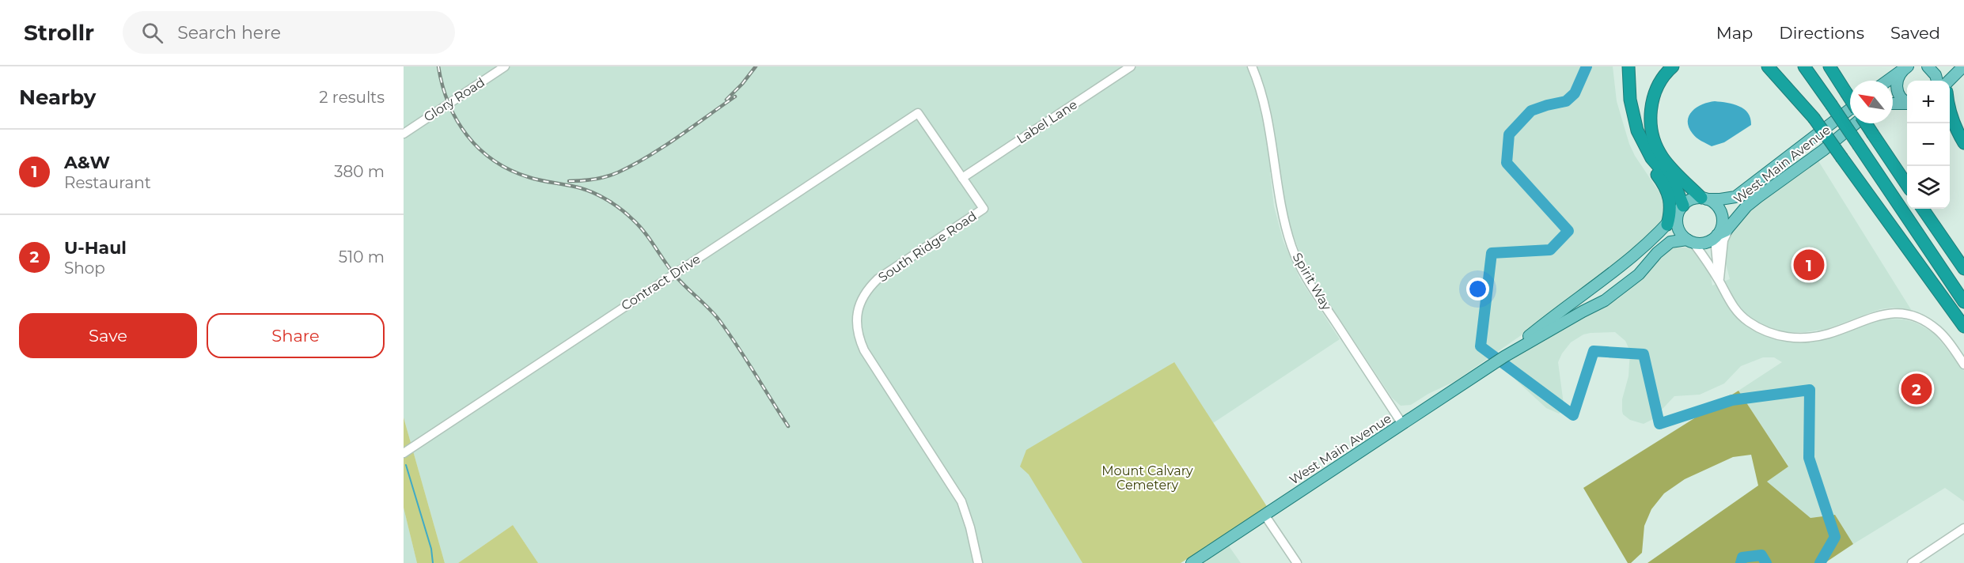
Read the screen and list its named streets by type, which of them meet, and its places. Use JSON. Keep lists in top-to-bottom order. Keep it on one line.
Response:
{"streets":{"main road":["West Main Avenue"],"street":["Glory Road","Label Lane","South Ridge Road","Spirit Way","Contract Drive"]},"crossings":[["Label Lane","South Ridge Road"],["West Main Avenue","Spirit Way"],["South Ridge Road","Contract Drive"]],"parks":["Mount Calvary Cemetery"],"north":"top left","page":{"header":"Strollr","search":"Search here","nav":["Map","Directions","Saved"],"heading":["Nearby","2 results"],"map_buttons":["+","−"],"list":[{"mark":"1","name":"A&W","note":"Restaurant","value":"380 m"},{"mark":"2","name":"U-Haul","note":"Shop","value":"510 m"}],"pins":["1","2"],"buttons":["Save","Share"]}}
